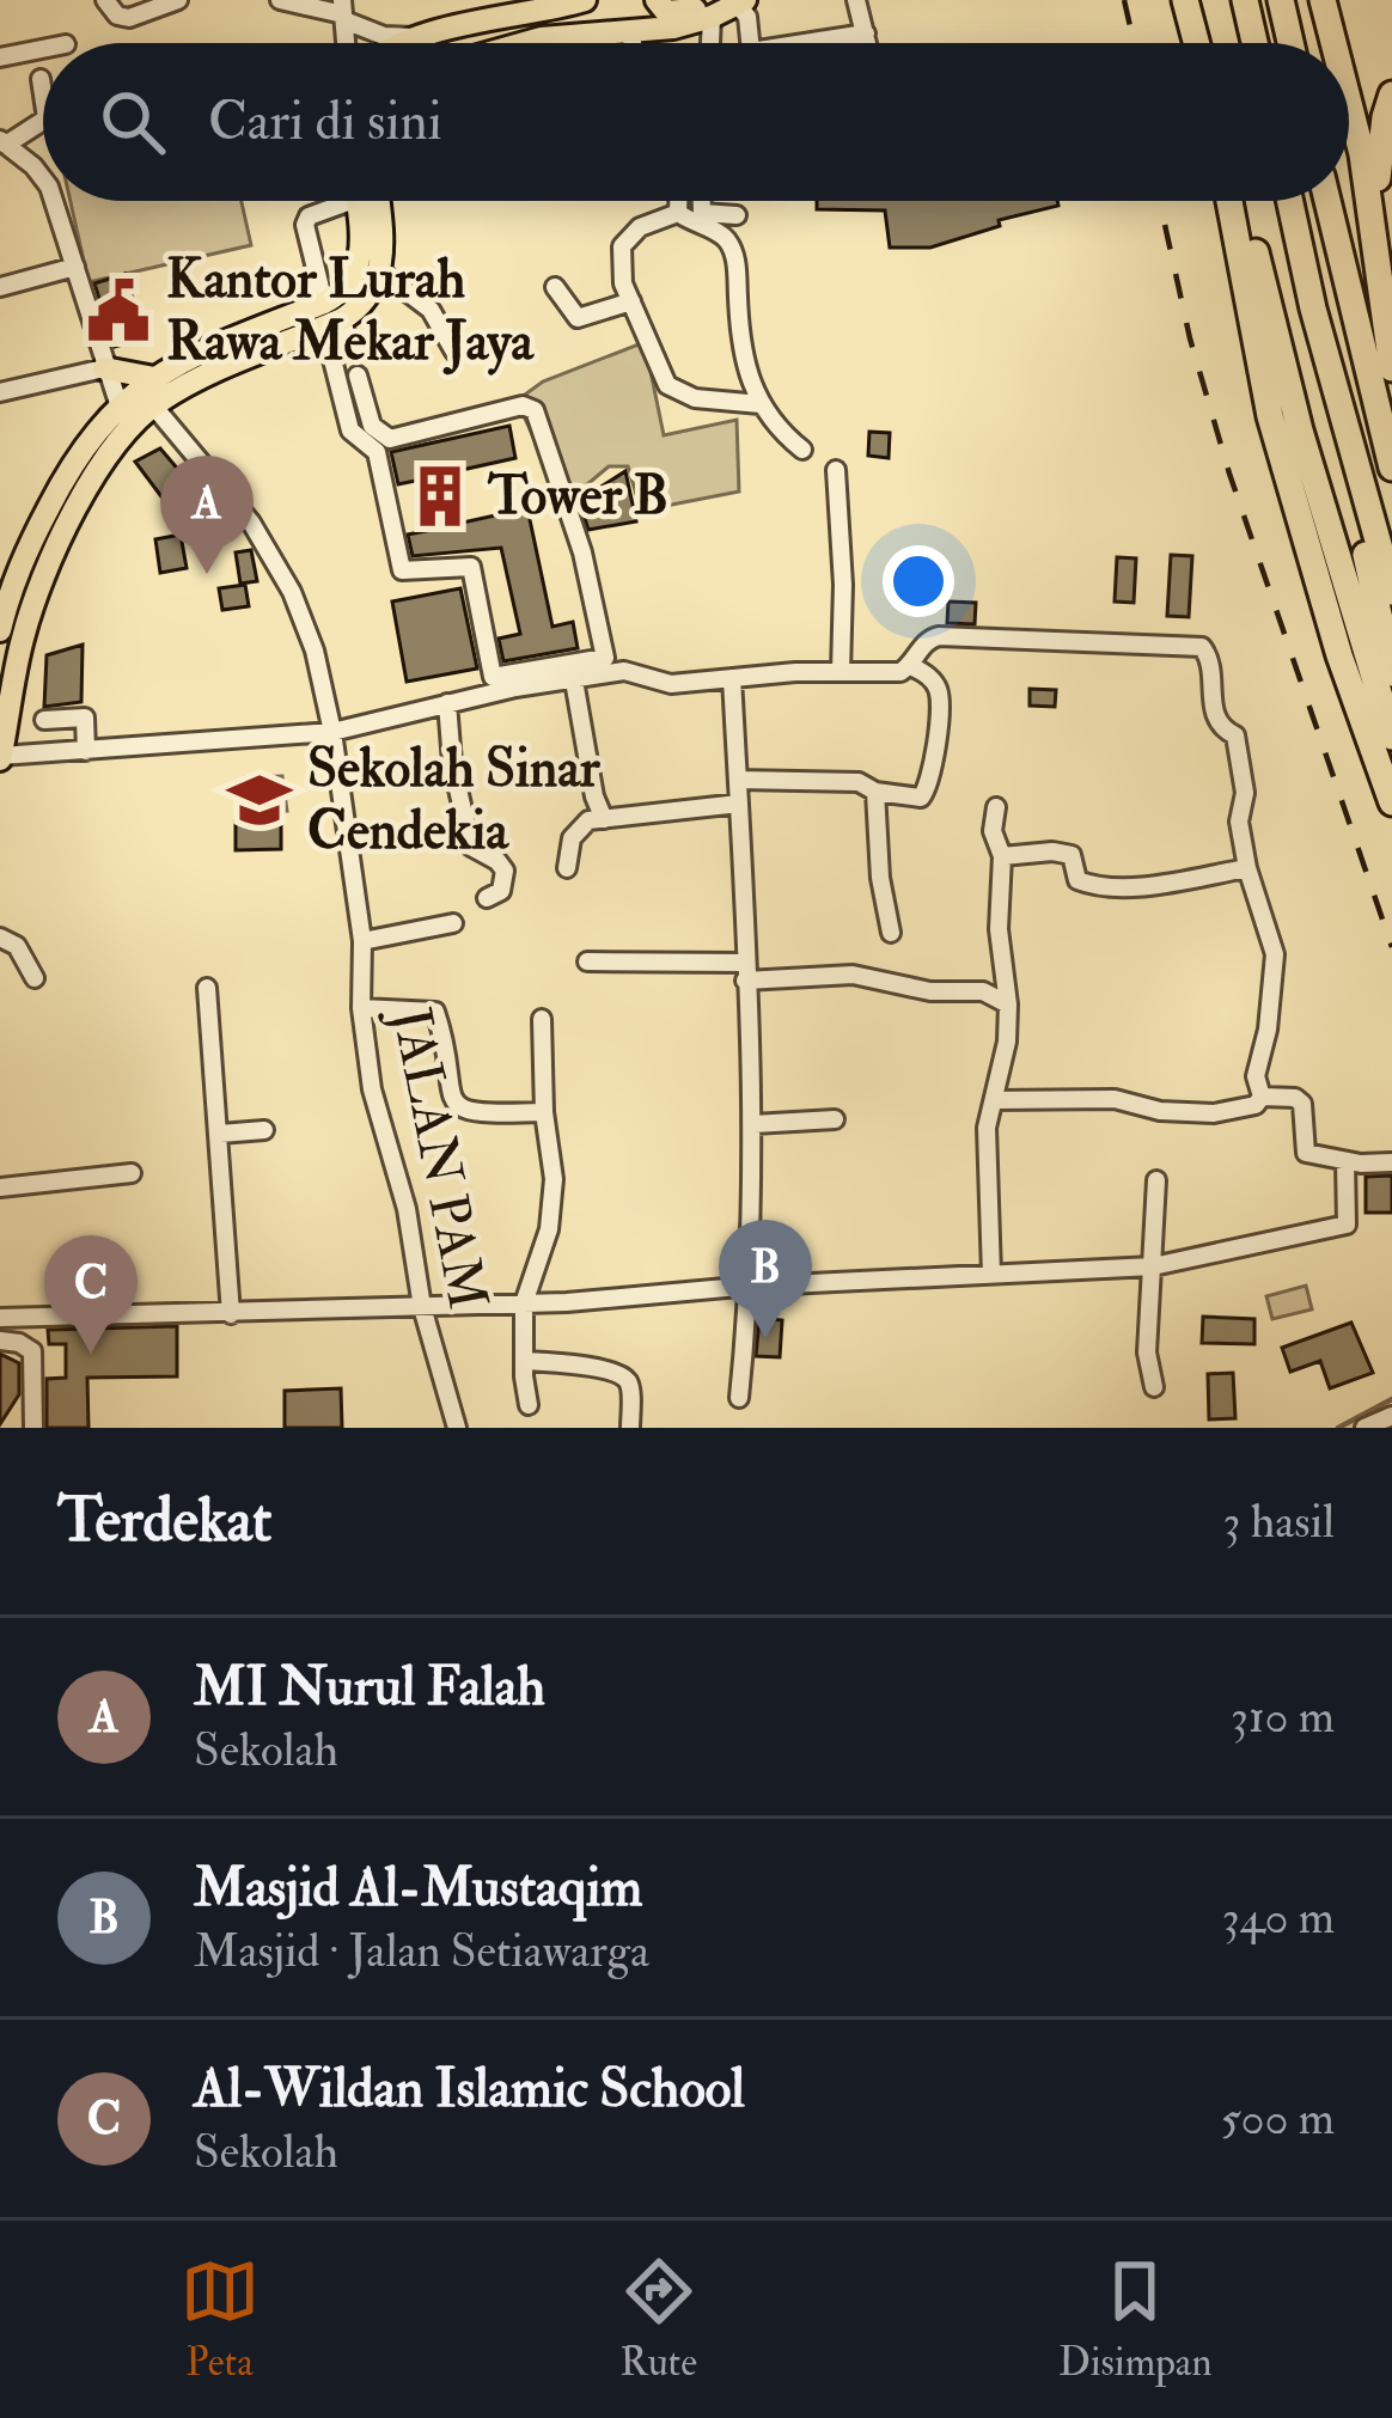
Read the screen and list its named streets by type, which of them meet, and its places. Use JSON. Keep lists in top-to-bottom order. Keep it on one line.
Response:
{"streets":{"street":["JALAN PAM"]},"places":{"public building":["Kantor Lurah Rawa Mekar Jaya"],"building":["Tower B"],"school or university":["Sekolah Sinar Cendekia"]},"page":{"search":"Cari di sini","pins":["A","B","C"],"heading":["Terdekat","3 hasil"],"list":[{"mark":"A","name":"MI Nurul Falah","note":"Sekolah","value":"310 m"},{"mark":"B","name":"Masjid Al-Mustaqim","note":"Masjid · Jalan Setiawarga","value":"340 m"},{"mark":"C","name":"Al-Wildan Islamic School","note":"Sekolah","value":"500 m"}],"nav":["Peta","Rute","Disimpan"]}}
